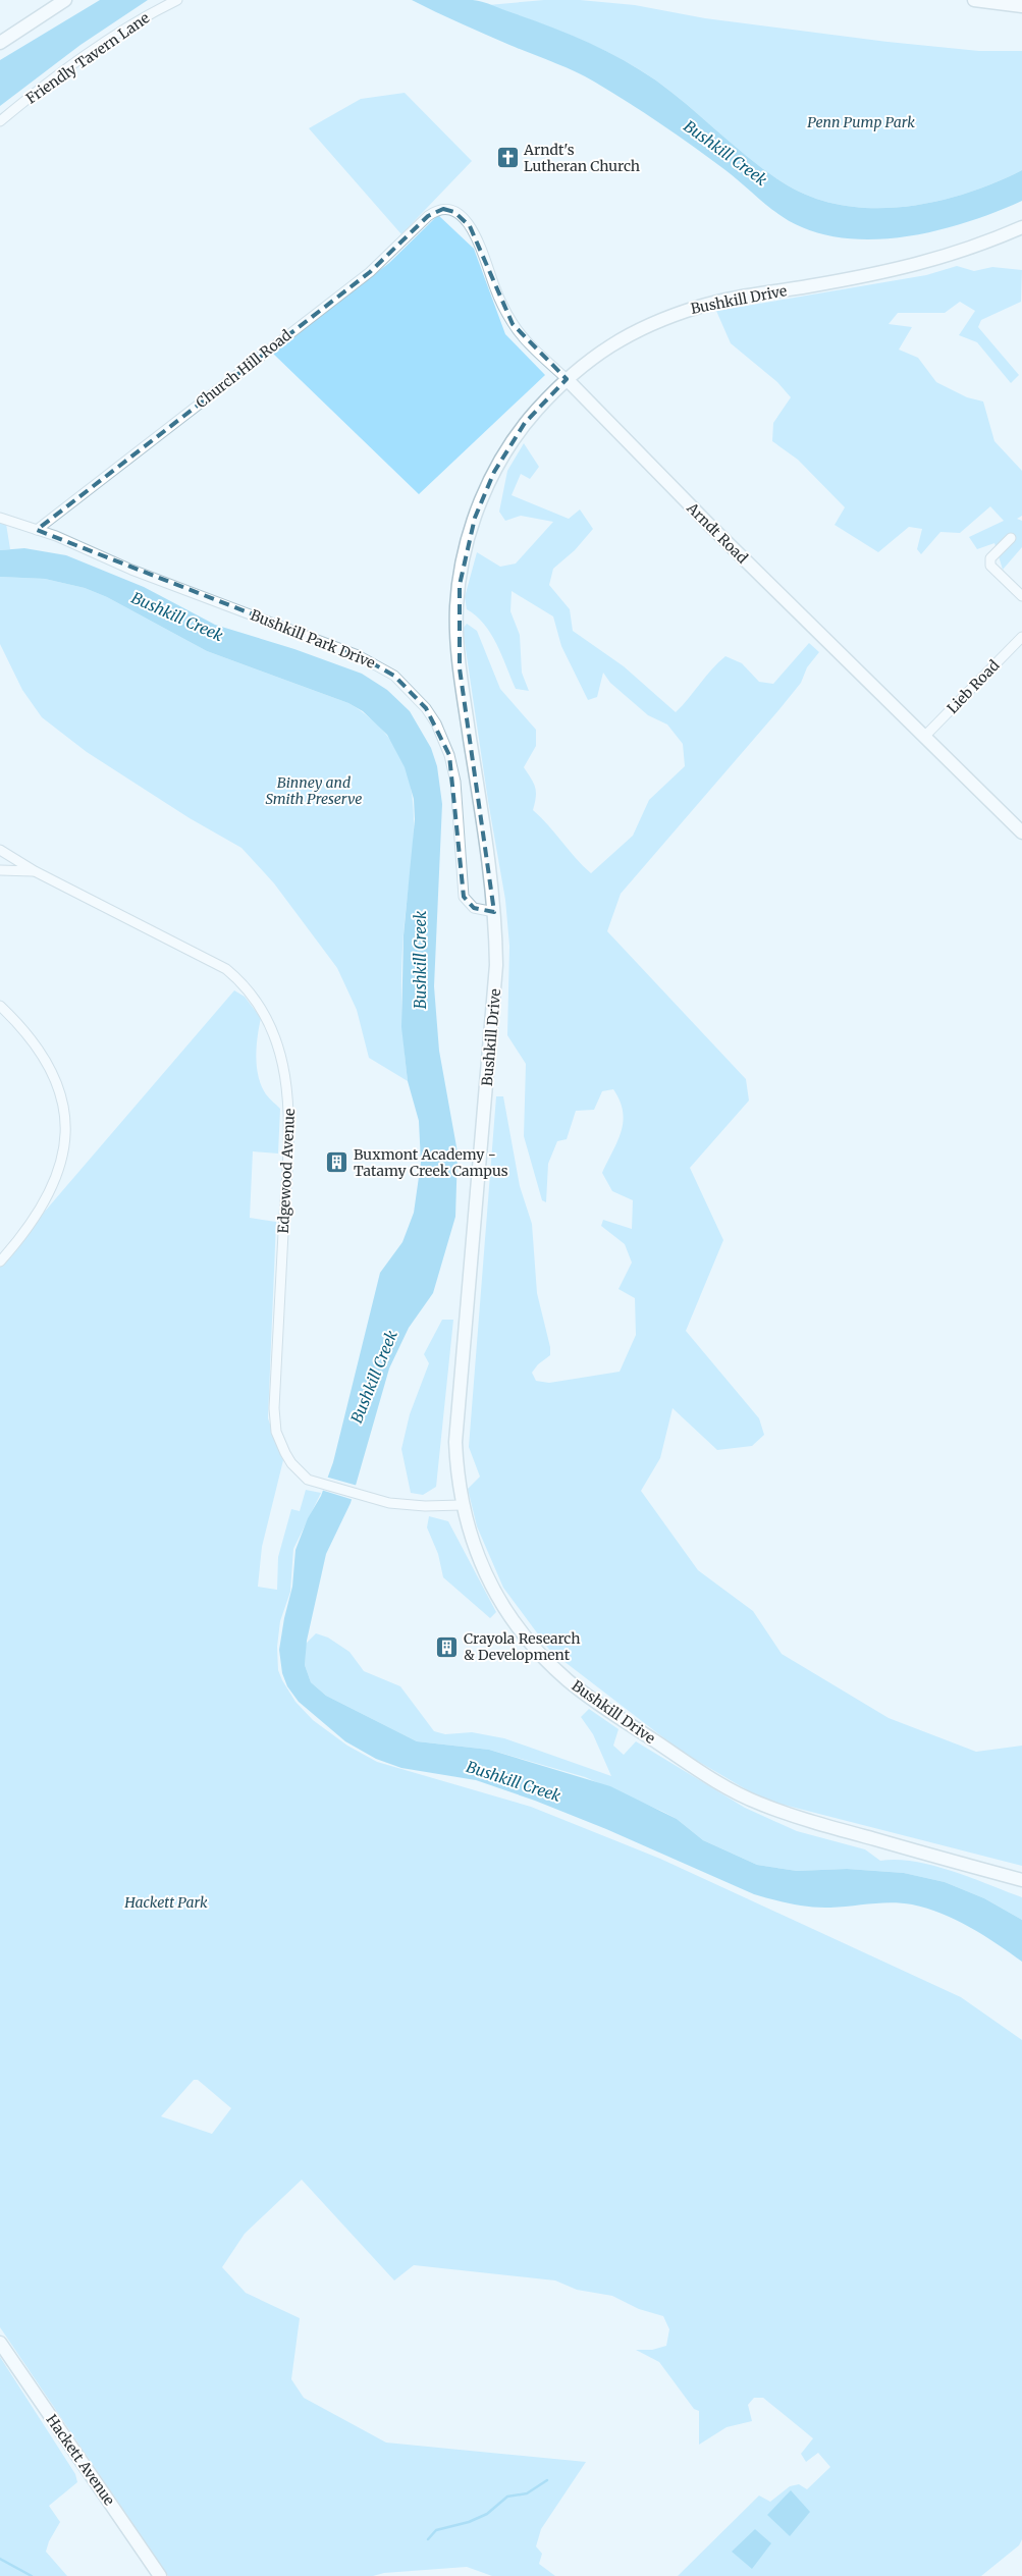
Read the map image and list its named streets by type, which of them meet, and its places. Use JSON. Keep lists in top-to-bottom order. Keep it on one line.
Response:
{"streets":{"main road":["Bushkill Drive","Arndt Road","Hackett Avenue"],"street":["Friendly Tavern Lane","Church Hill Road","Bushkill Park Drive","Lieb Road","Edgewood Avenue"]},"crossings":[["Bushkill Drive","Arndt Road"],["Bushkill Drive","Bushkill Park Drive"],["Bushkill Drive","Edgewood Avenue"],["Church Hill Road","Arndt Road"],["Church Hill Road","Bushkill Park Drive"],["Arndt Road","Lieb Road"]],"water":["Bushkill Creek"],"parks":["Penn Pump Park","Binney and Smith Preserve","Hackett Park"],"places":{"church":["Arndt's Lutheran Church"],"building":["Buxmont Academy - Tatamy Creek Campus","Crayola Research & Development"]}}
